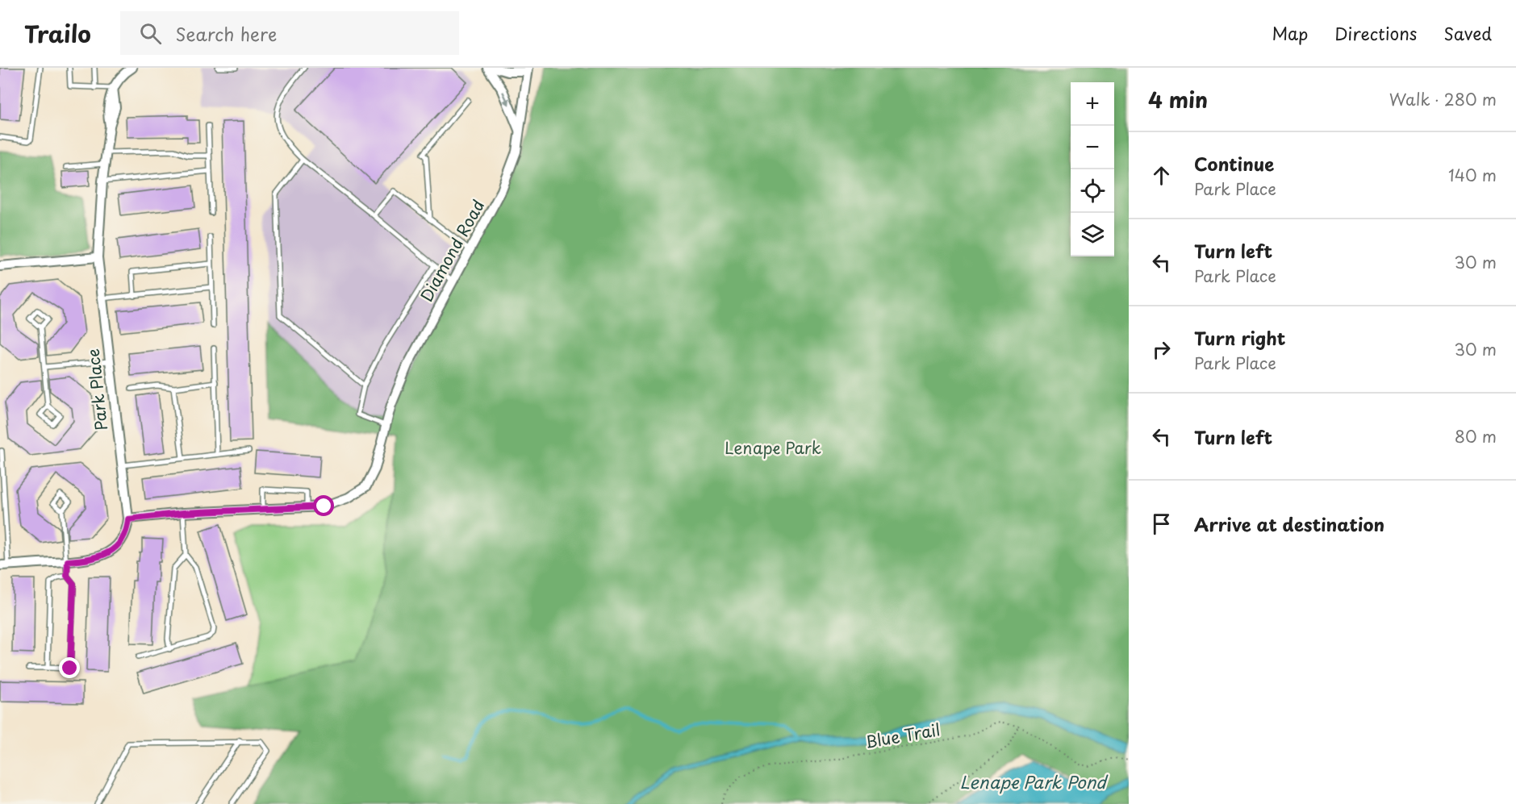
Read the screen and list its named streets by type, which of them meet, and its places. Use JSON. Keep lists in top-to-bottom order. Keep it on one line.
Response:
{"streets":{"street":["Diamond Road","Park Place"],"path":["Blue Trail"]},"water":["Lenape Park Pond"],"parks":["Lenape Park"],"page":{"header":"Trailo","search":"Search here","nav":["Map","Directions","Saved"],"heading":["4 min","Walk · 280 m"],"map_buttons":["+","−"],"list":[["Continue","Park Place","140 m"],["Turn left","Park Place","30 m"],["Turn right","Park Place","30 m"],["Turn left","80 m"],"Arrive at destination"]}}
